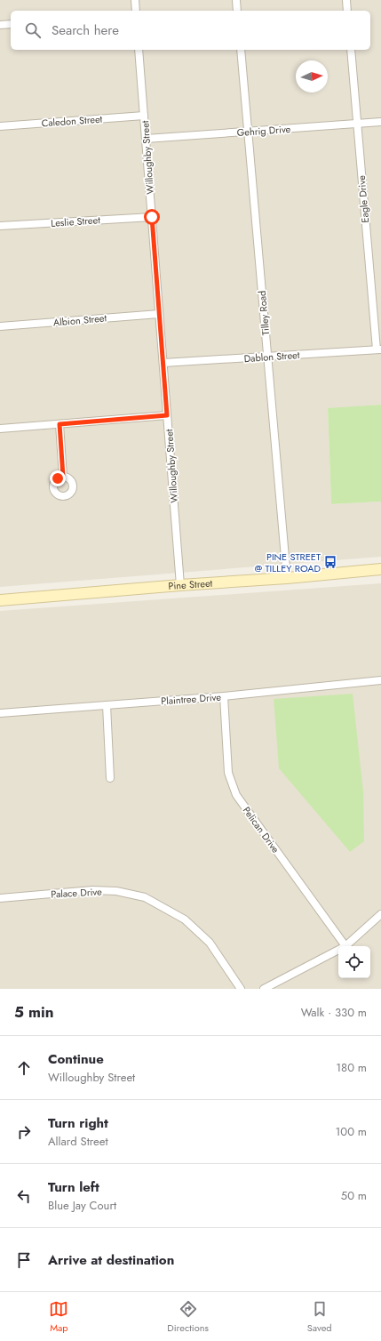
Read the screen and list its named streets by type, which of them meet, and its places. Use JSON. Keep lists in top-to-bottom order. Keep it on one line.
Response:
{"streets":{"street":["Caledon Street","Gehrig Drive","Willoughby Street","Eagle Drive","Leslie Street","Tilley Road","Albion Street","Dablon Street","Pine Street","Plaintree Drive","Pelican Drive","Palace Drive"]},"crossings":[["Caledon Street","Willoughby Street"],["Gehrig Drive","Willoughby Street"],["Gehrig Drive","Eagle Drive"],["Gehrig Drive","Tilley Road"],["Willoughby Street","Leslie Street"],["Willoughby Street","Albion Street"],["Willoughby Street","Dablon Street"],["Willoughby Street","Pine Street"],["Eagle Drive","Dablon Street"],["Tilley Road","Dablon Street"],["Tilley Road","Pine Street"],["Plaintree Drive","Pelican Drive"]],"places":{"bus stop":["PINE STREET @ TILLEY ROAD"]},"north":"right","page":{"search":"Search here","heading":["5 min","Walk · 330 m"],"list":[["Continue","Willoughby Street","180 m"],["Turn right","Allard Street","100 m"],["Turn left","Blue Jay Court","50 m"],"Arrive at destination"],"nav":["Map","Directions","Saved"]}}
